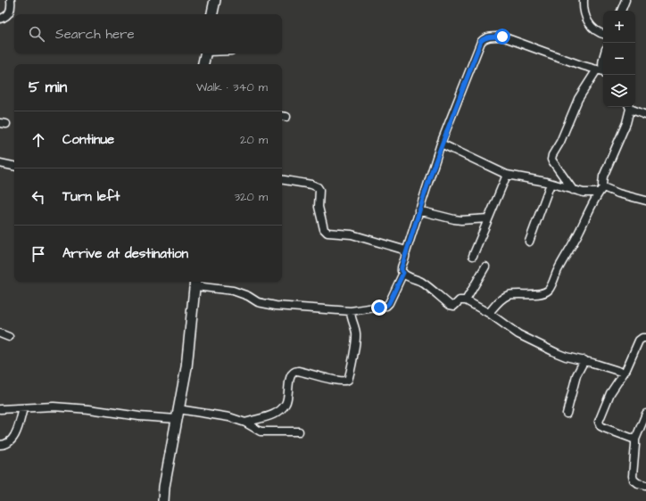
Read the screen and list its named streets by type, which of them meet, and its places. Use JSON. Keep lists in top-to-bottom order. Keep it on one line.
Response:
{"page":{"map_buttons":["+","−"],"search":"Search here","heading":["5 min","Walk · 340 m"],"list":[["Continue","20 m"],["Turn left","320 m"],"Arrive at destination"]}}
